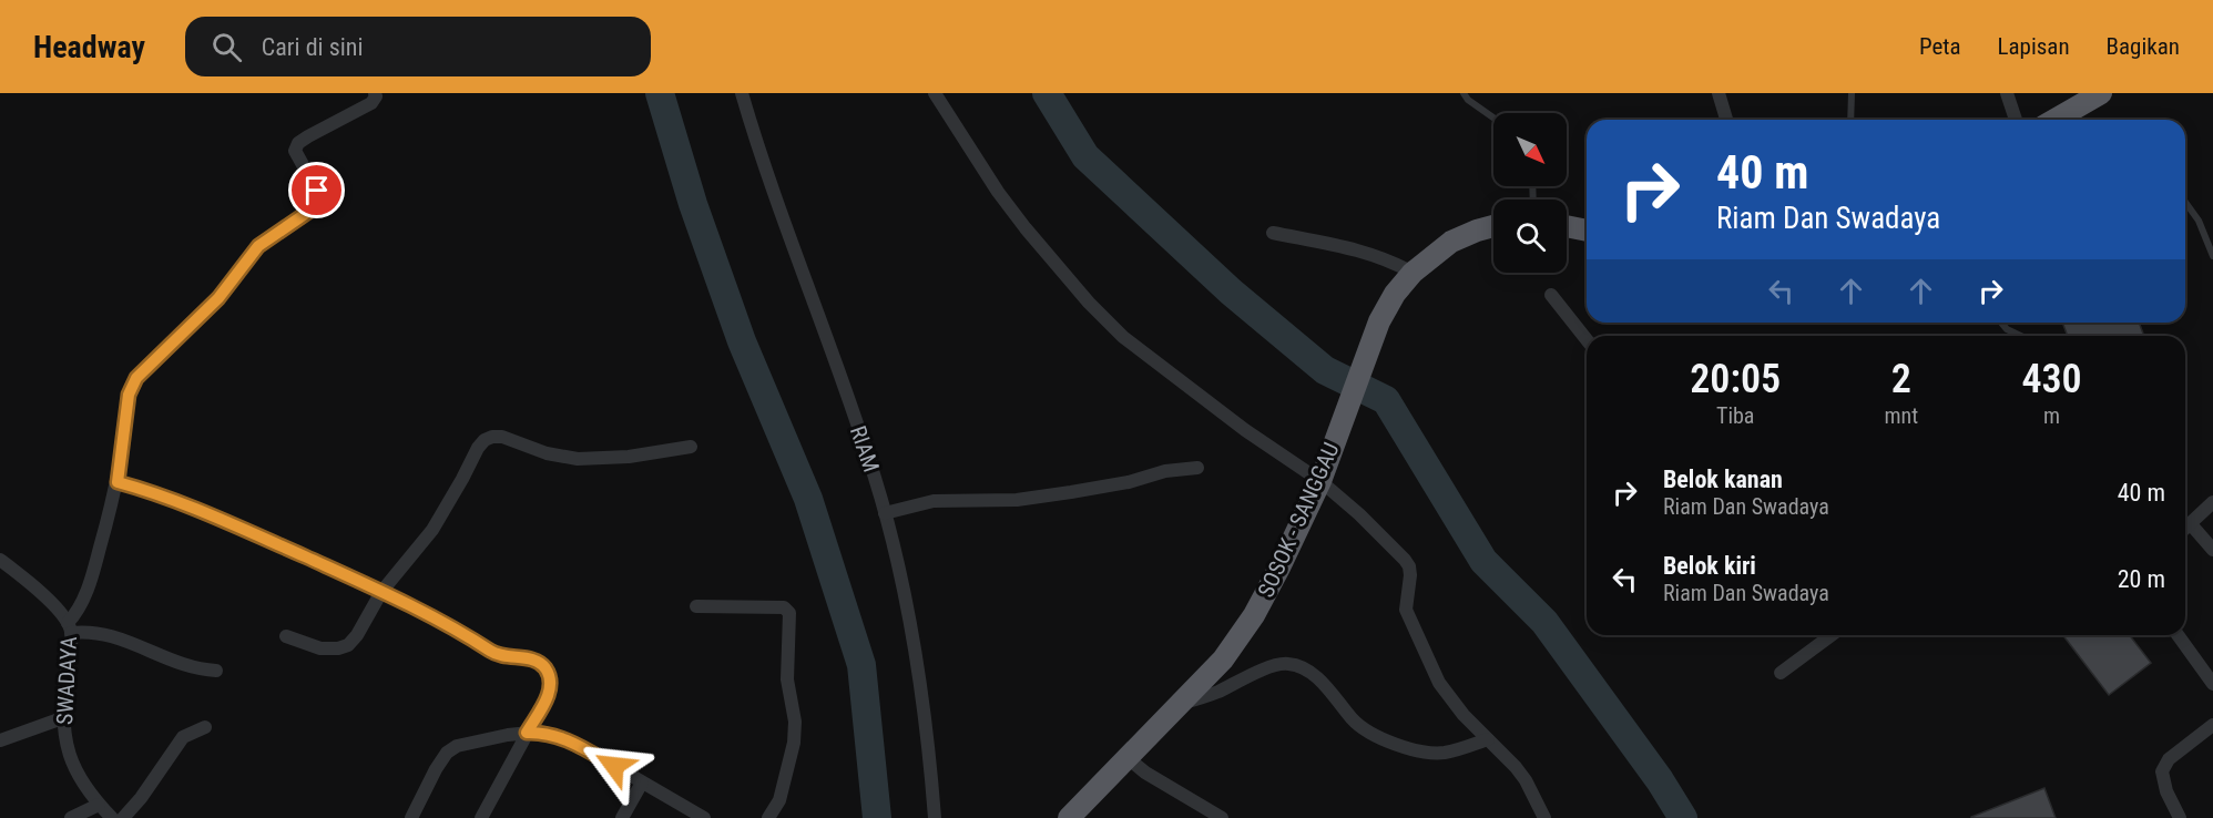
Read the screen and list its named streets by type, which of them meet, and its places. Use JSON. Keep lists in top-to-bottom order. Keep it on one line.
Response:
{"streets":{"highway":["SOSOK - SANGGAU"],"street":["RIAM","SWADAYA"]},"north":"bottom right","page":{"header":"Headway","search":"Cari di sini","nav":["Peta","Lapisan","Bagikan"],"turn":["40 m","Riam Dan Swadaya"],"eta":["20:05","Tiba","2","mnt","430","m"],"list":[{"name":"Belok kanan","note":"Riam Dan Swadaya","value":"40 m"},{"name":"Belok kiri","note":"Riam Dan Swadaya","value":"20 m"}]}}
